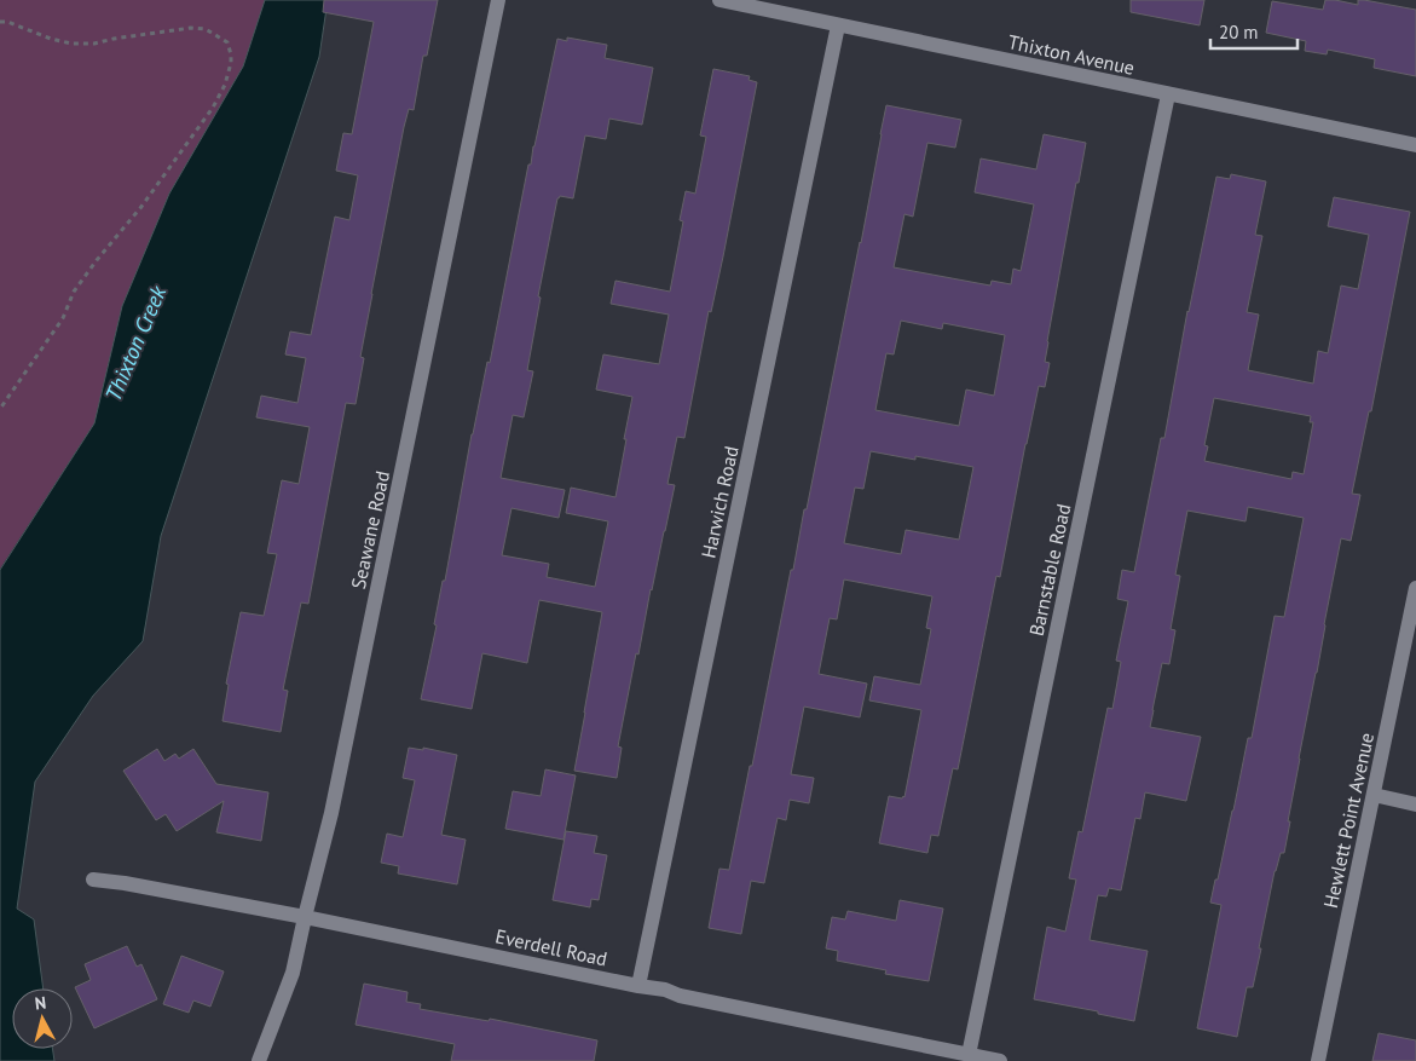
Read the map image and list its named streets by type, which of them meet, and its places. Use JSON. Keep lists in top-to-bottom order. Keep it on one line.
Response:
{"streets":{"street":["Thixton Avenue","Harwich Road","Seawane Road","Barnstable Road","Hewlett Point Avenue","Everdell Road"]},"crossings":[["Thixton Avenue","Harwich Road"],["Thixton Avenue","Barnstable Road"],["Harwich Road","Everdell Road"],["Seawane Road","Everdell Road"],["Barnstable Road","Everdell Road"]],"water":["Thixton Creek"],"scale_bar":"20 m","north":"top"}
